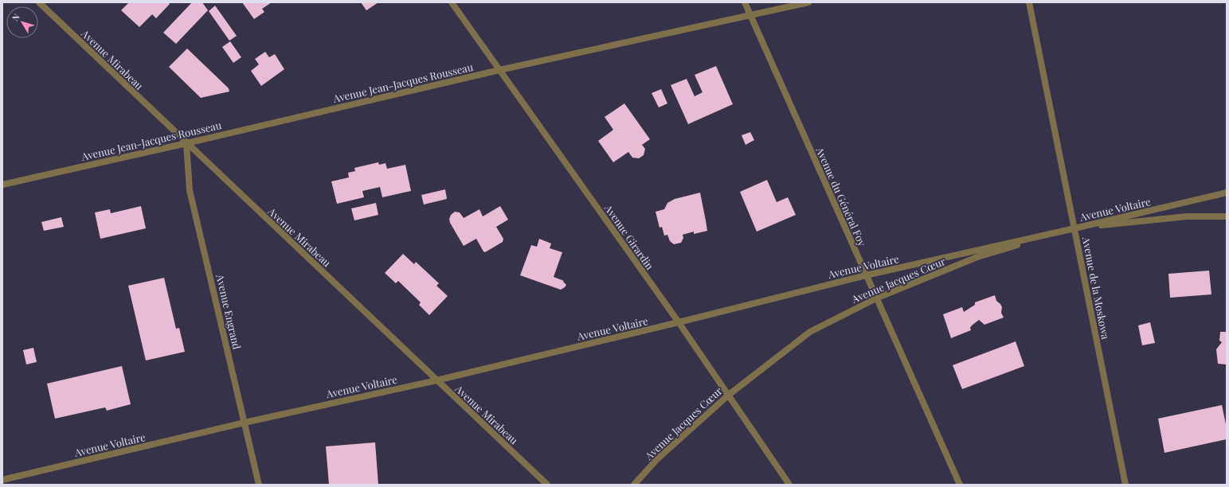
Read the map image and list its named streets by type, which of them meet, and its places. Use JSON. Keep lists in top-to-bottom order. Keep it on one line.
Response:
{"streets":{"street":["Avenue Mirabeau","Avenue Jean-Jacques Rousseau","Avenue du Général Foy","Avenue Voltaire","Avenue Girardin","Avenue Jacques Cœur","Avenue de la Moskowa","Avenue Engrand"]},"crossings":[["Avenue Mirabeau","Avenue Jean-Jacques Rousseau"],["Avenue Mirabeau","Avenue Voltaire"],["Avenue Mirabeau","Avenue Engrand"],["Avenue Jean-Jacques Rousseau","Avenue du Général Foy"],["Avenue Jean-Jacques Rousseau","Avenue Girardin"],["Avenue Jean-Jacques Rousseau","Avenue Engrand"],["Avenue du Général Foy","Avenue Voltaire"],["Avenue du Général Foy","Avenue Jacques Cœur"],["Avenue Voltaire","Avenue Girardin"],["Avenue Voltaire","Avenue Jacques Cœur"],["Avenue Voltaire","Avenue de la Moskowa"],["Avenue Voltaire","Avenue Engrand"],["Avenue Girardin","Avenue Jacques Cœur"],["Avenue Jacques Cœur","Avenue de la Moskowa"]],"north":"top left"}
